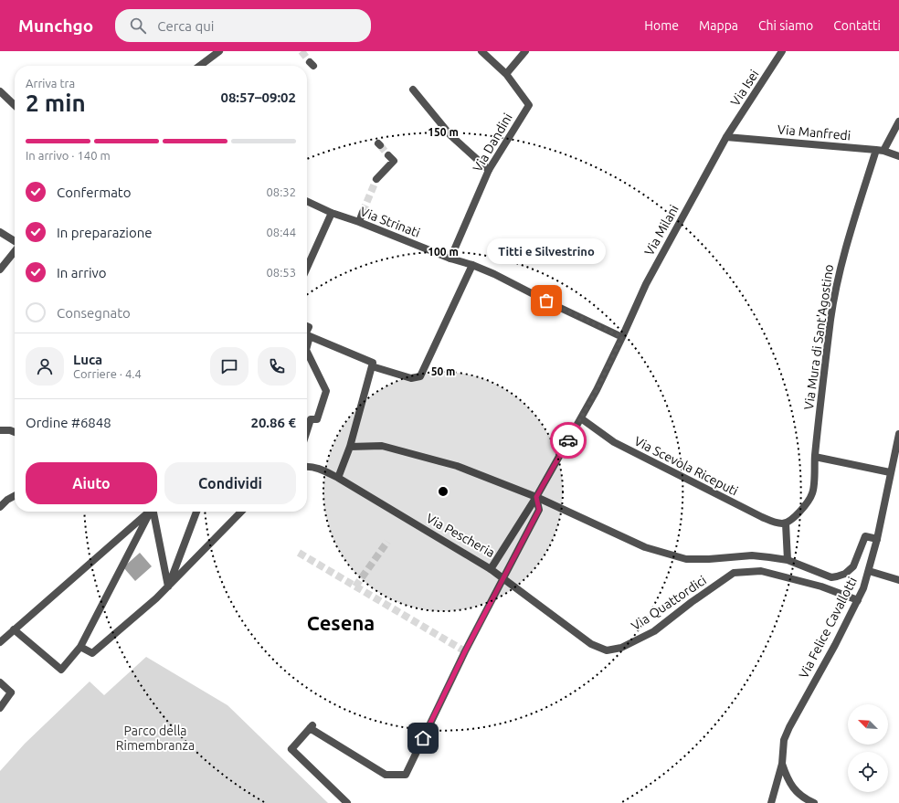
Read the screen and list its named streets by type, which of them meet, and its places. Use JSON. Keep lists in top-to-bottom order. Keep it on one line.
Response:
{"streets":{"street":["Via Isei","Via Manfredi","Via Dandini","Via Strinati","Via Milani","Via Mura di Sant'Agostino","Via Scevola Riceputi","Via Pescheria","Via Quattordici","Via Felice Cavallotti"]},"crossings":[["Via Isei","Via Manfredi"],["Via Isei","Via Milani"],["Via Manfredi","Via Milani"],["Via Manfredi","Via Mura di Sant'Agostino"],["Via Dandini","Via Strinati"],["Via Strinati","Via Milani"],["Via Milani","Via Scevola Riceputi"],["Via Milani","Via Pescheria"],["Via Mura di Sant'Agostino","Via Scevola Riceputi"],["Via Scevola Riceputi","Via Pescheria"],["Via Pescheria","Via Quattordici"],["Via Quattordici","Via Felice Cavallotti"]],"districts":["Cesena"],"parks":["Parco della Rimembranza"],"places":["Titti e Silvestrino"],"north":"top left","page":{"header":"Munchgo","search":"Cerca qui","nav":["Home","Mappa","Chi siamo","Contatti"],"heading":["2 min","Arriva tra","08:57–09:02"],"panel":["Luca","Corriere · 4.4","Ordine #6848","20.86 €"],"bar":"In arrivo · 140 m","list":[["Confermato","08:32"],["In preparazione","08:44"],["In arrivo","08:53"],"Consegnato"],"bubble":"Titti e Silvestrino","buttons":["Aiuto","Condividi"]},"rings":["150 m","100 m","50 m"]}
